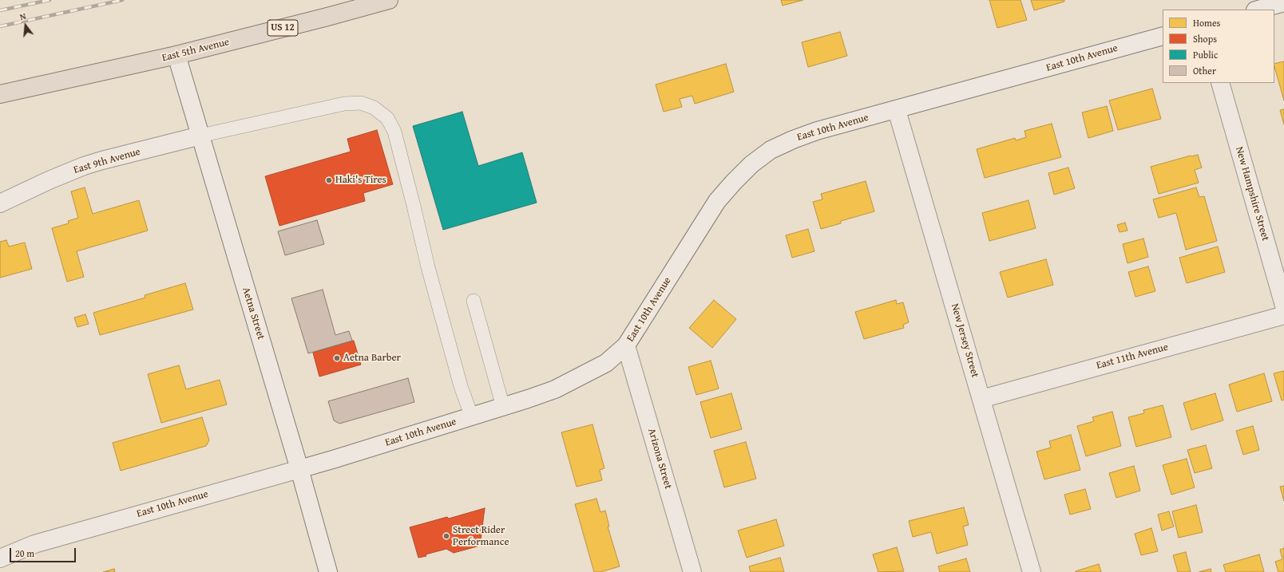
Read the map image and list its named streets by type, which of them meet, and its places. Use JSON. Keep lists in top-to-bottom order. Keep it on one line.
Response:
{"streets":{"main road":["US 12","East 5th Avenue"],"street":["East 10th Avenue","East 9th Avenue","New Hampshire Street","Aetna Street","New Jersey Street","East 11th Avenue","Arizona Street"]},"crossings":[["East 5th Avenue","Aetna Street"],["East 10th Avenue","Aetna Street"],["East 10th Avenue","New Jersey Street"],["East 10th Avenue","Arizona Street"],["East 9th Avenue","Aetna Street"],["New Jersey Street","East 11th Avenue"]],"places":["Haki's Tires","Aetna Barber","Street Rider Performance"],"legend":["Homes","Shops","Public","Other"],"scale_bar":"20 m","north":"top"}
